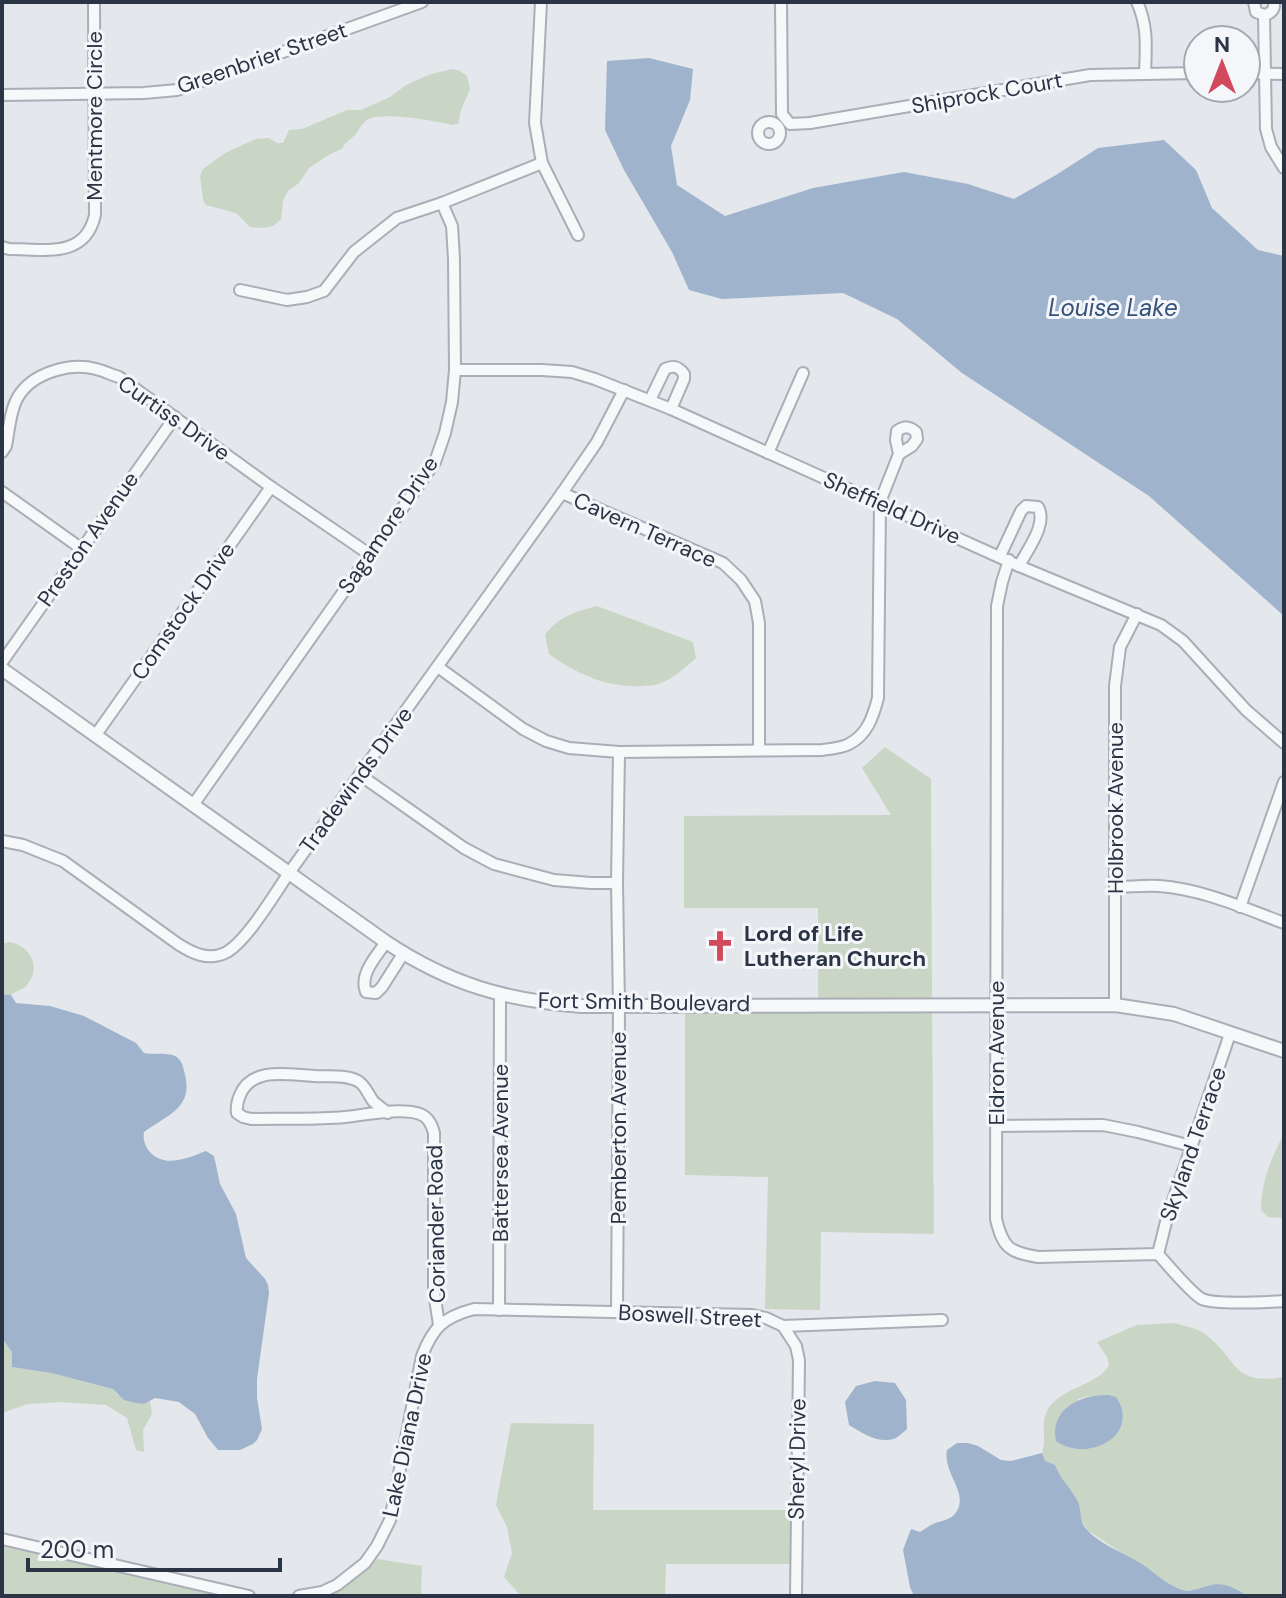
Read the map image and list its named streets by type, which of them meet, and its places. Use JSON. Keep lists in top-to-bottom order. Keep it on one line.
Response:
{"streets":{"street":["Greenbrier Street","Shiprock Court","Mentmore Circle","Curtiss Drive","Sheffield Drive","Sagamore Drive","Cavern Terrace","Preston Avenue","Comstock Drive","Tradewinds Drive","Holbrook Avenue","Fort Smith Boulevard","Eldron Avenue","Pemberton Avenue","Skyland Terrace","Battersea Avenue","Coriander Road","Boswell Street","Lake Diana Drive","Sheryl Drive"]},"crossings":[["Greenbrier Street","Mentmore Circle"],["Curtiss Drive","Sagamore Drive"],["Curtiss Drive","Preston Avenue"],["Curtiss Drive","Comstock Drive"],["Sheffield Drive","Sagamore Drive"],["Sheffield Drive","Tradewinds Drive"],["Sheffield Drive","Holbrook Avenue"],["Sheffield Drive","Eldron Avenue"],["Sagamore Drive","Fort Smith Boulevard"],["Cavern Terrace","Tradewinds Drive"],["Comstock Drive","Fort Smith Boulevard"],["Tradewinds Drive","Fort Smith Boulevard"],["Holbrook Avenue","Fort Smith Boulevard"],["Fort Smith Boulevard","Eldron Avenue"],["Fort Smith Boulevard","Pemberton Avenue"],["Fort Smith Boulevard","Skyland Terrace"],["Fort Smith Boulevard","Battersea Avenue"],["Eldron Avenue","Skyland Terrace"],["Pemberton Avenue","Boswell Street"],["Battersea Avenue","Boswell Street"],["Coriander Road","Boswell Street"],["Coriander Road","Lake Diana Drive"],["Boswell Street","Lake Diana Drive"],["Boswell Street","Sheryl Drive"]],"water":["Louise Lake"],"places":{"church":["Lord of Life Lutheran Church"]},"scale_bar":"200 m","north":"top"}
